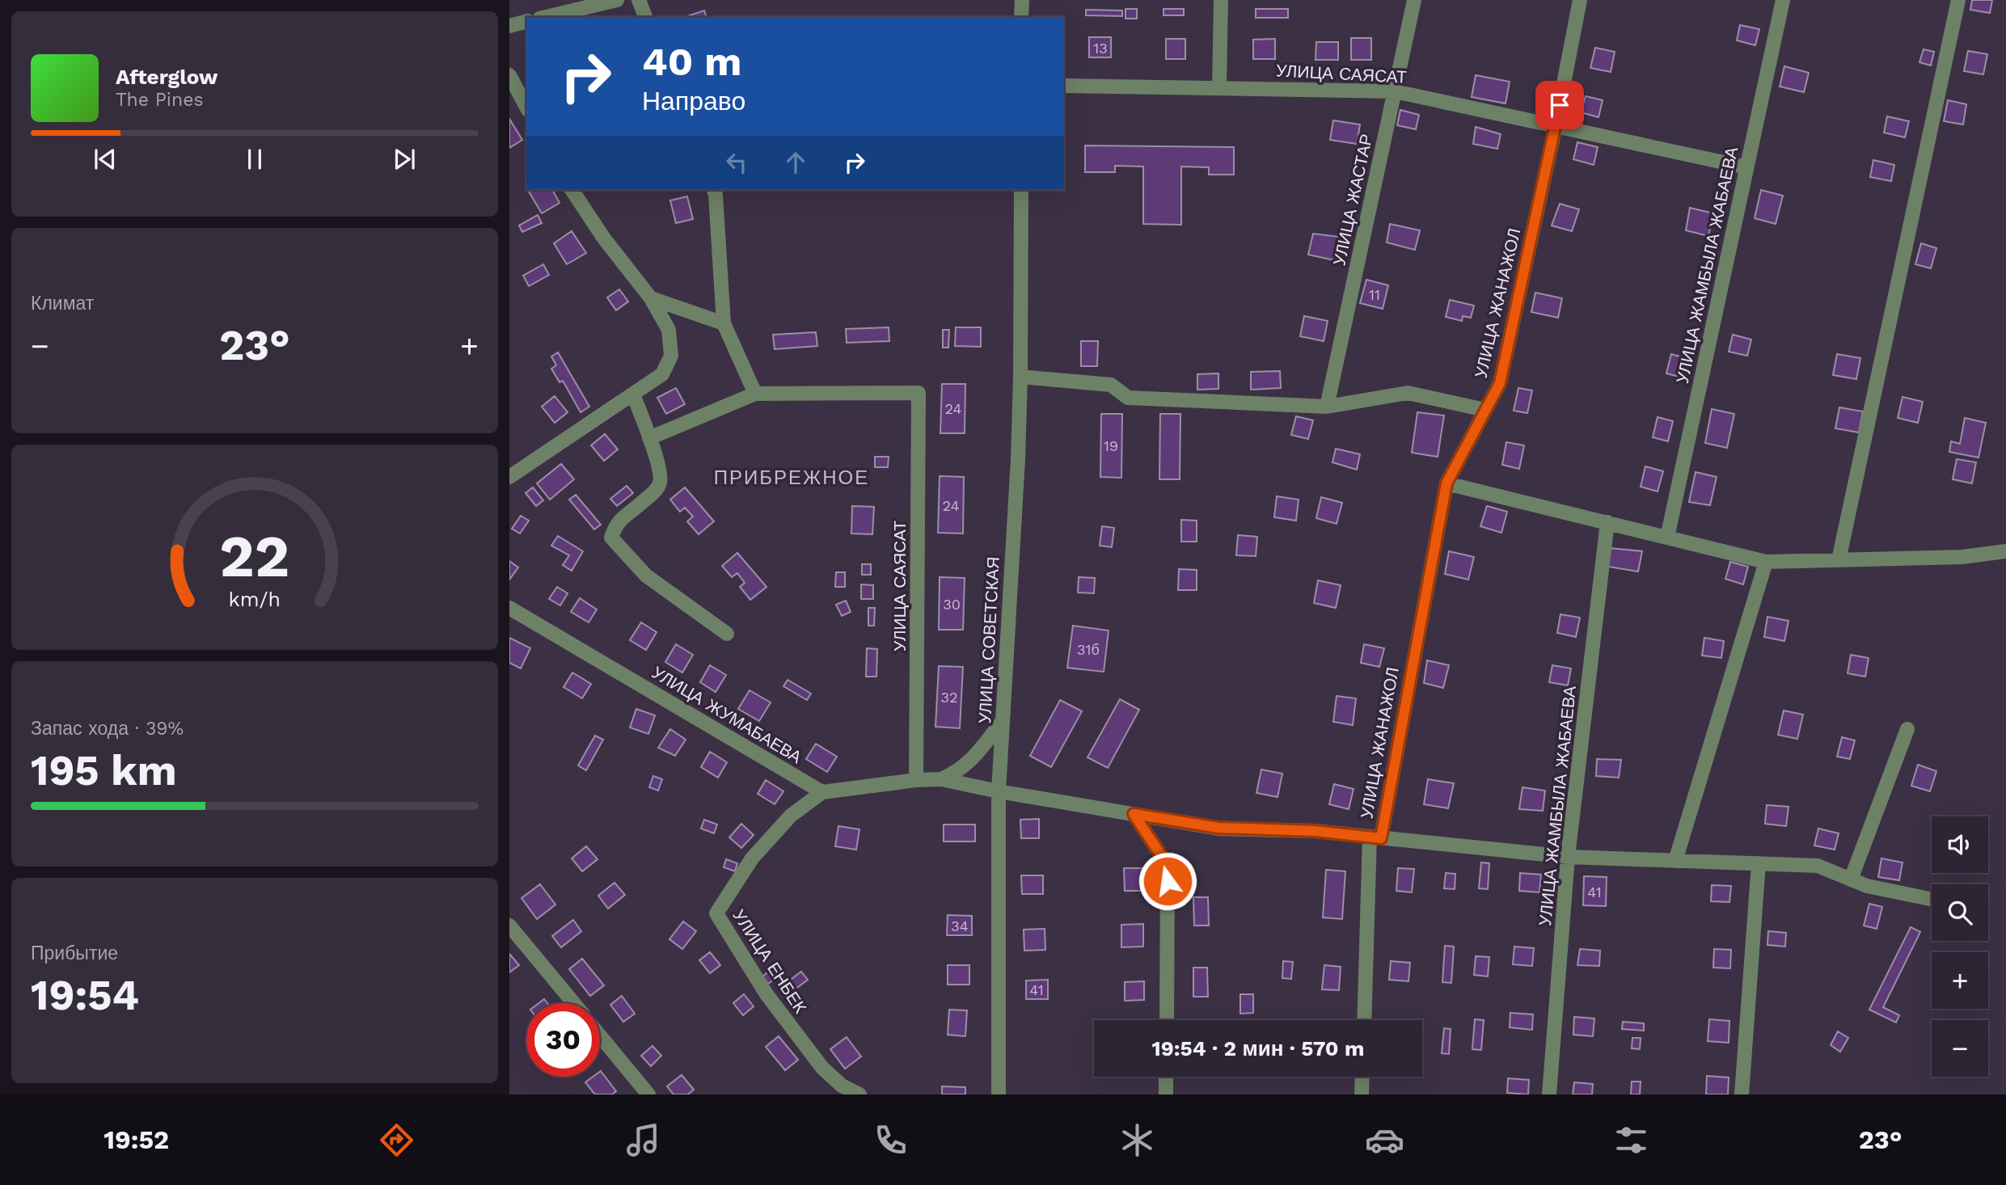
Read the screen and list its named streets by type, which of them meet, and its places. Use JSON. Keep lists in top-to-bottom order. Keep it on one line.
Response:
{"streets":{"street":["УЛИЦА САЯСАТ","УЛИЦА ЖАСТАР","УЛИЦА ЖАМБЫЛА ЖАБАЕВА","УЛИЦА ЖАНАЖОЛ","УЛИЦА СОВЕТСКАЯ","УЛИЦА ЖУМАБАЕВА","УЛИЦА ЕНБЕК"]},"crossings":[["УЛИЦА САЯСАТ","УЛИЦА ЖАСТАР"],["УЛИЦА САЯСАТ","УЛИЦА ЖАМБЫЛА ЖАБАЕВА"],["УЛИЦА САЯСАТ","УЛИЦА ЖАНАЖОЛ"],["УЛИЦА ЖУМАБАЕВА","УЛИЦА ЕНБЕК"]],"districts":["ПРИБРЕЖНОЕ"],"house_numbers":["13","11","24","19","24","30","31б","32","41","34","41"],"page":{"turn":["40 m","Направо"],"song":["Afterglow","The Pines"],"tile":["Климат",["Запас хода · 39%","195 km"],["Прибытие","19:54"]],"heat":["−","23°","+"],"map_buttons":["+","−"],"limit":"30","trip":"19:54 · 2 мин · 570 m","tabs":["19:52","23°"],"gauge":["22","km/h"]}}
